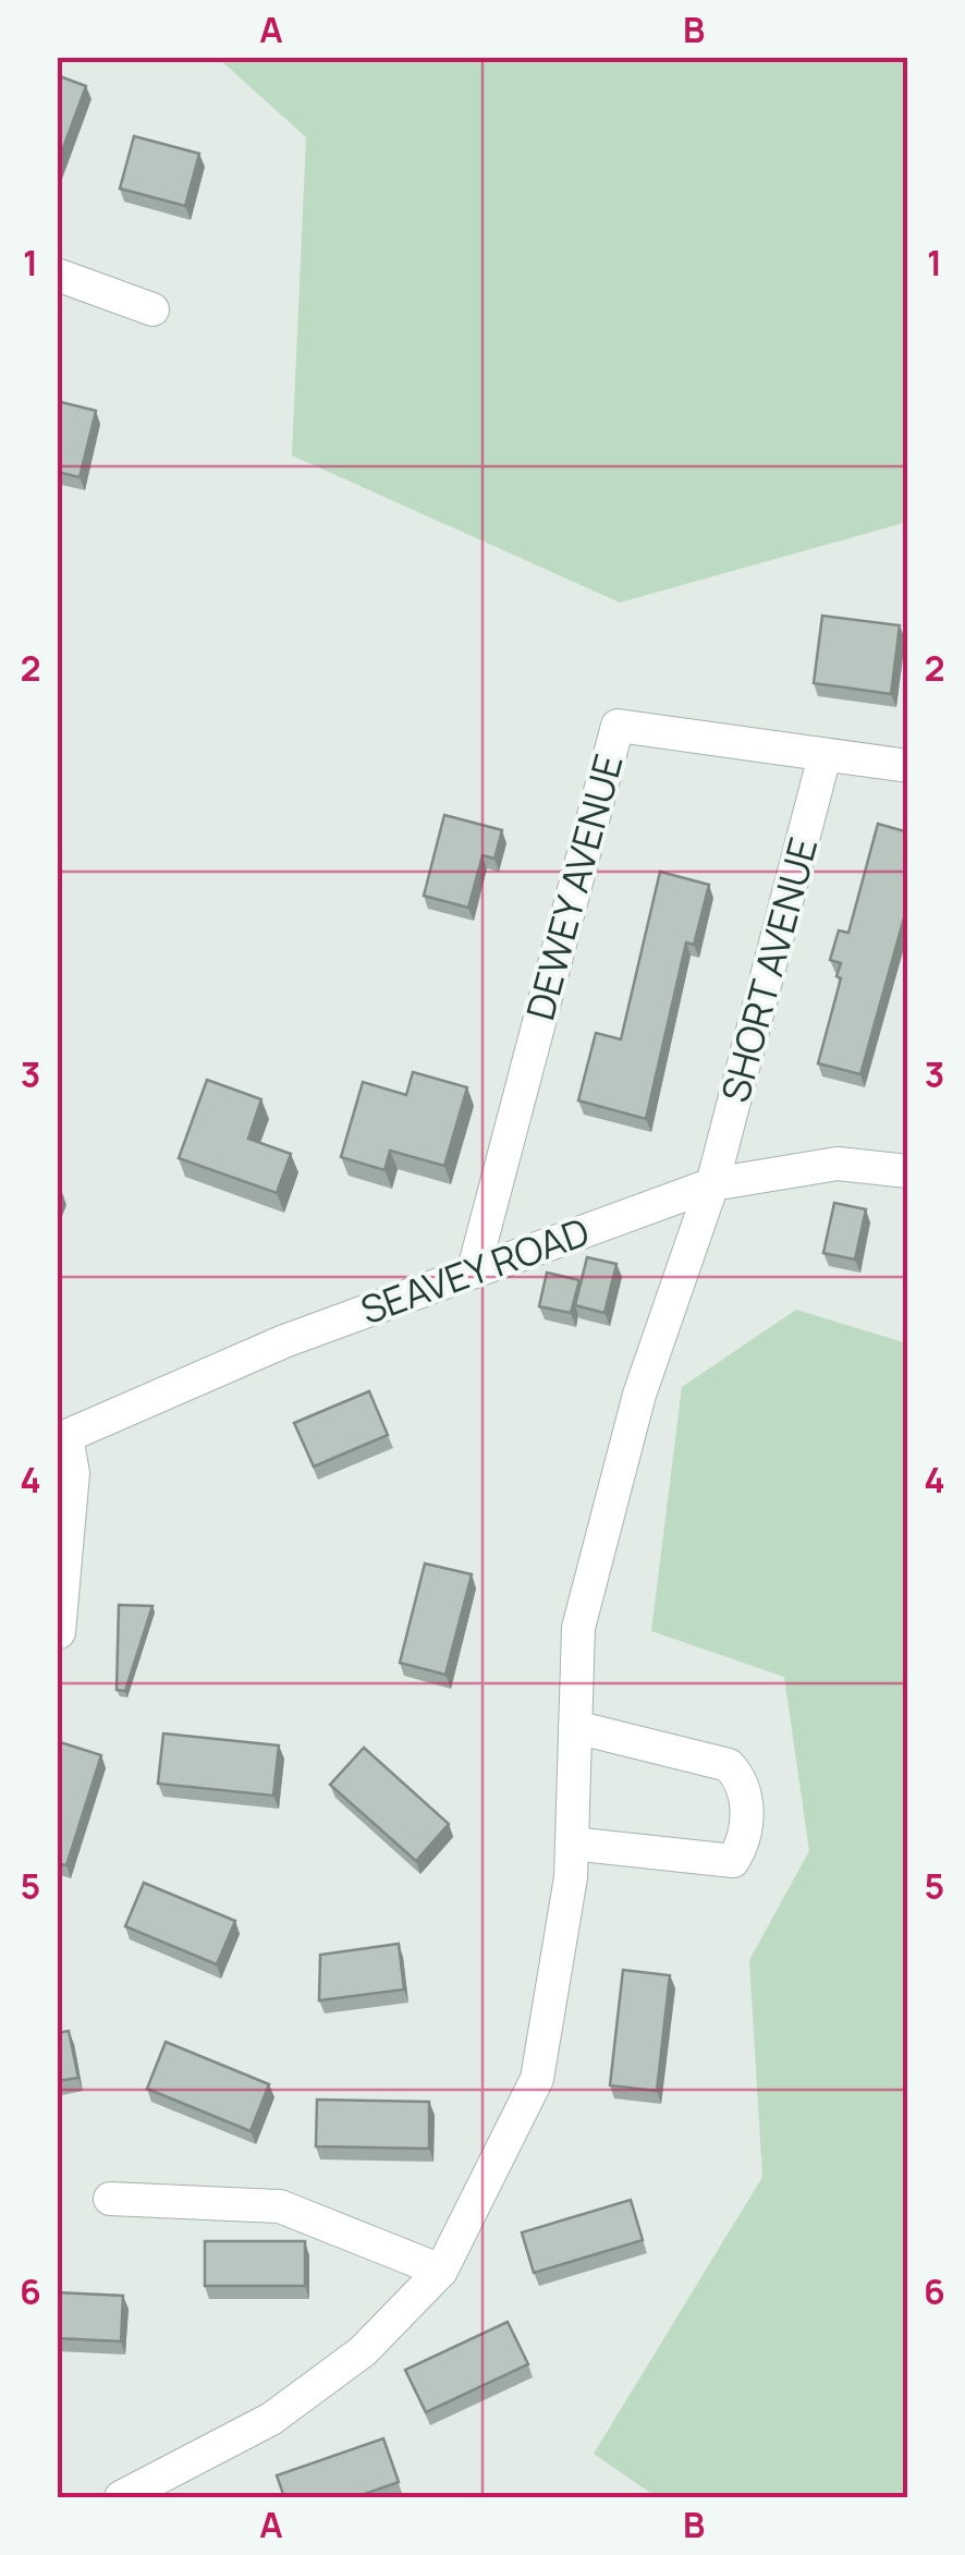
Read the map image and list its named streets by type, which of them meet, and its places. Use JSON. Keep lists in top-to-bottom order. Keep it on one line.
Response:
{"streets":{"street":["DEWEY AVENUE","SHORT AVENUE","SEAVEY ROAD"]},"crossings":[["DEWEY AVENUE","SHORT AVENUE"],["DEWEY AVENUE","SEAVEY ROAD"],["SHORT AVENUE","SEAVEY ROAD"]],"grid":{"columns":["A","B"],"rows":["1","2","3","4","5","6"]}}
